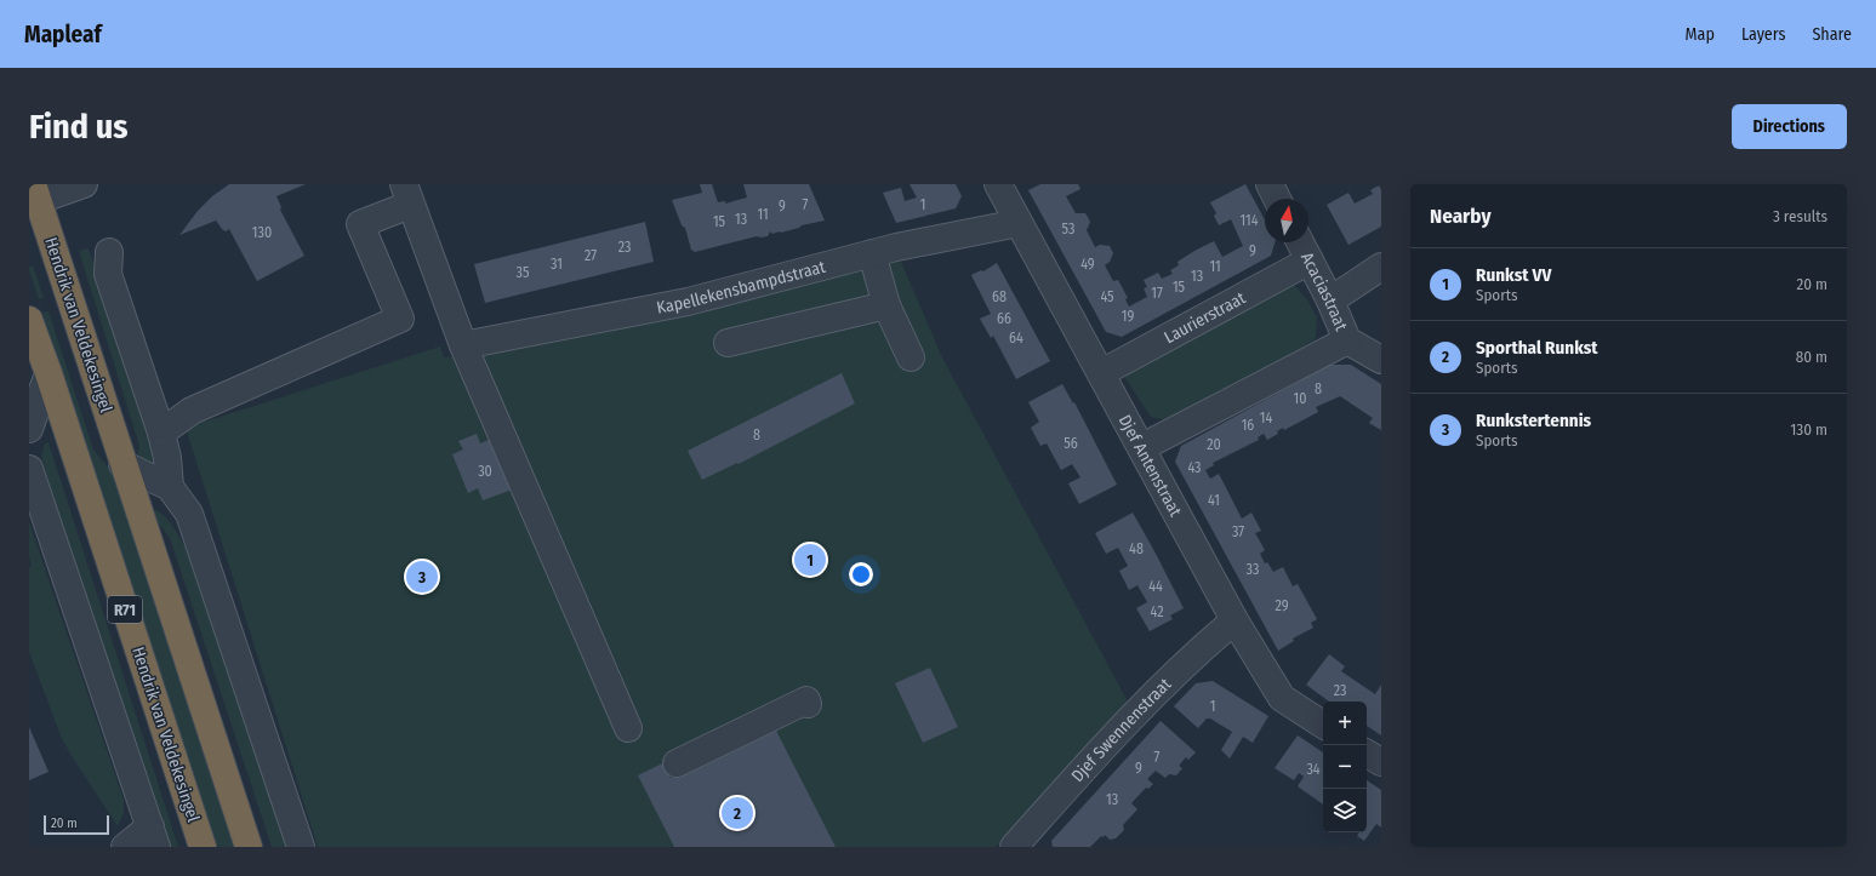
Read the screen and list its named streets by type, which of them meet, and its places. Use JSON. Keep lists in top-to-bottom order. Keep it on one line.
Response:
{"streets":{"highway":["Hendrik van Veldekesingel","R71"],"street":["Kapellekensbampdstraat","Acaciastraat","Laurierstraat","Djef Antenstraat","Djef Swennenstraat"]},"crossings":[["Kapellekensbampdstraat","Djef Antenstraat"],["Acaciastraat","Laurierstraat"],["Laurierstraat","Djef Antenstraat"],["Djef Antenstraat","Djef Swennenstraat"]],"house_numbers":["7","1","9","11","13","114","15","53","130","23","9","27","31","49","11","35","13","15","17","68","45","19","66","64","8","10","14","16","8","56","20","43","30","41","37","48","33","44","29","42","23","1","7","9","34","13"],"scale_bar":"20 m","north":"top","page":{"header":"Mapleaf","nav":["Map","Layers","Share"],"buttons":"Directions","title":"Find us","heading":["Nearby","3 results"],"list":[{"mark":"1","name":"Runkst VV","note":"Sports","value":"20 m"},{"mark":"2","name":"Sporthal Runkst","note":"Sports","value":"80 m"},{"mark":"3","name":"Runkstertennis","note":"Sports","value":"130 m"}],"pins":["1","3","2"],"map_buttons":["+","−"],"scale":"20 m"}}
